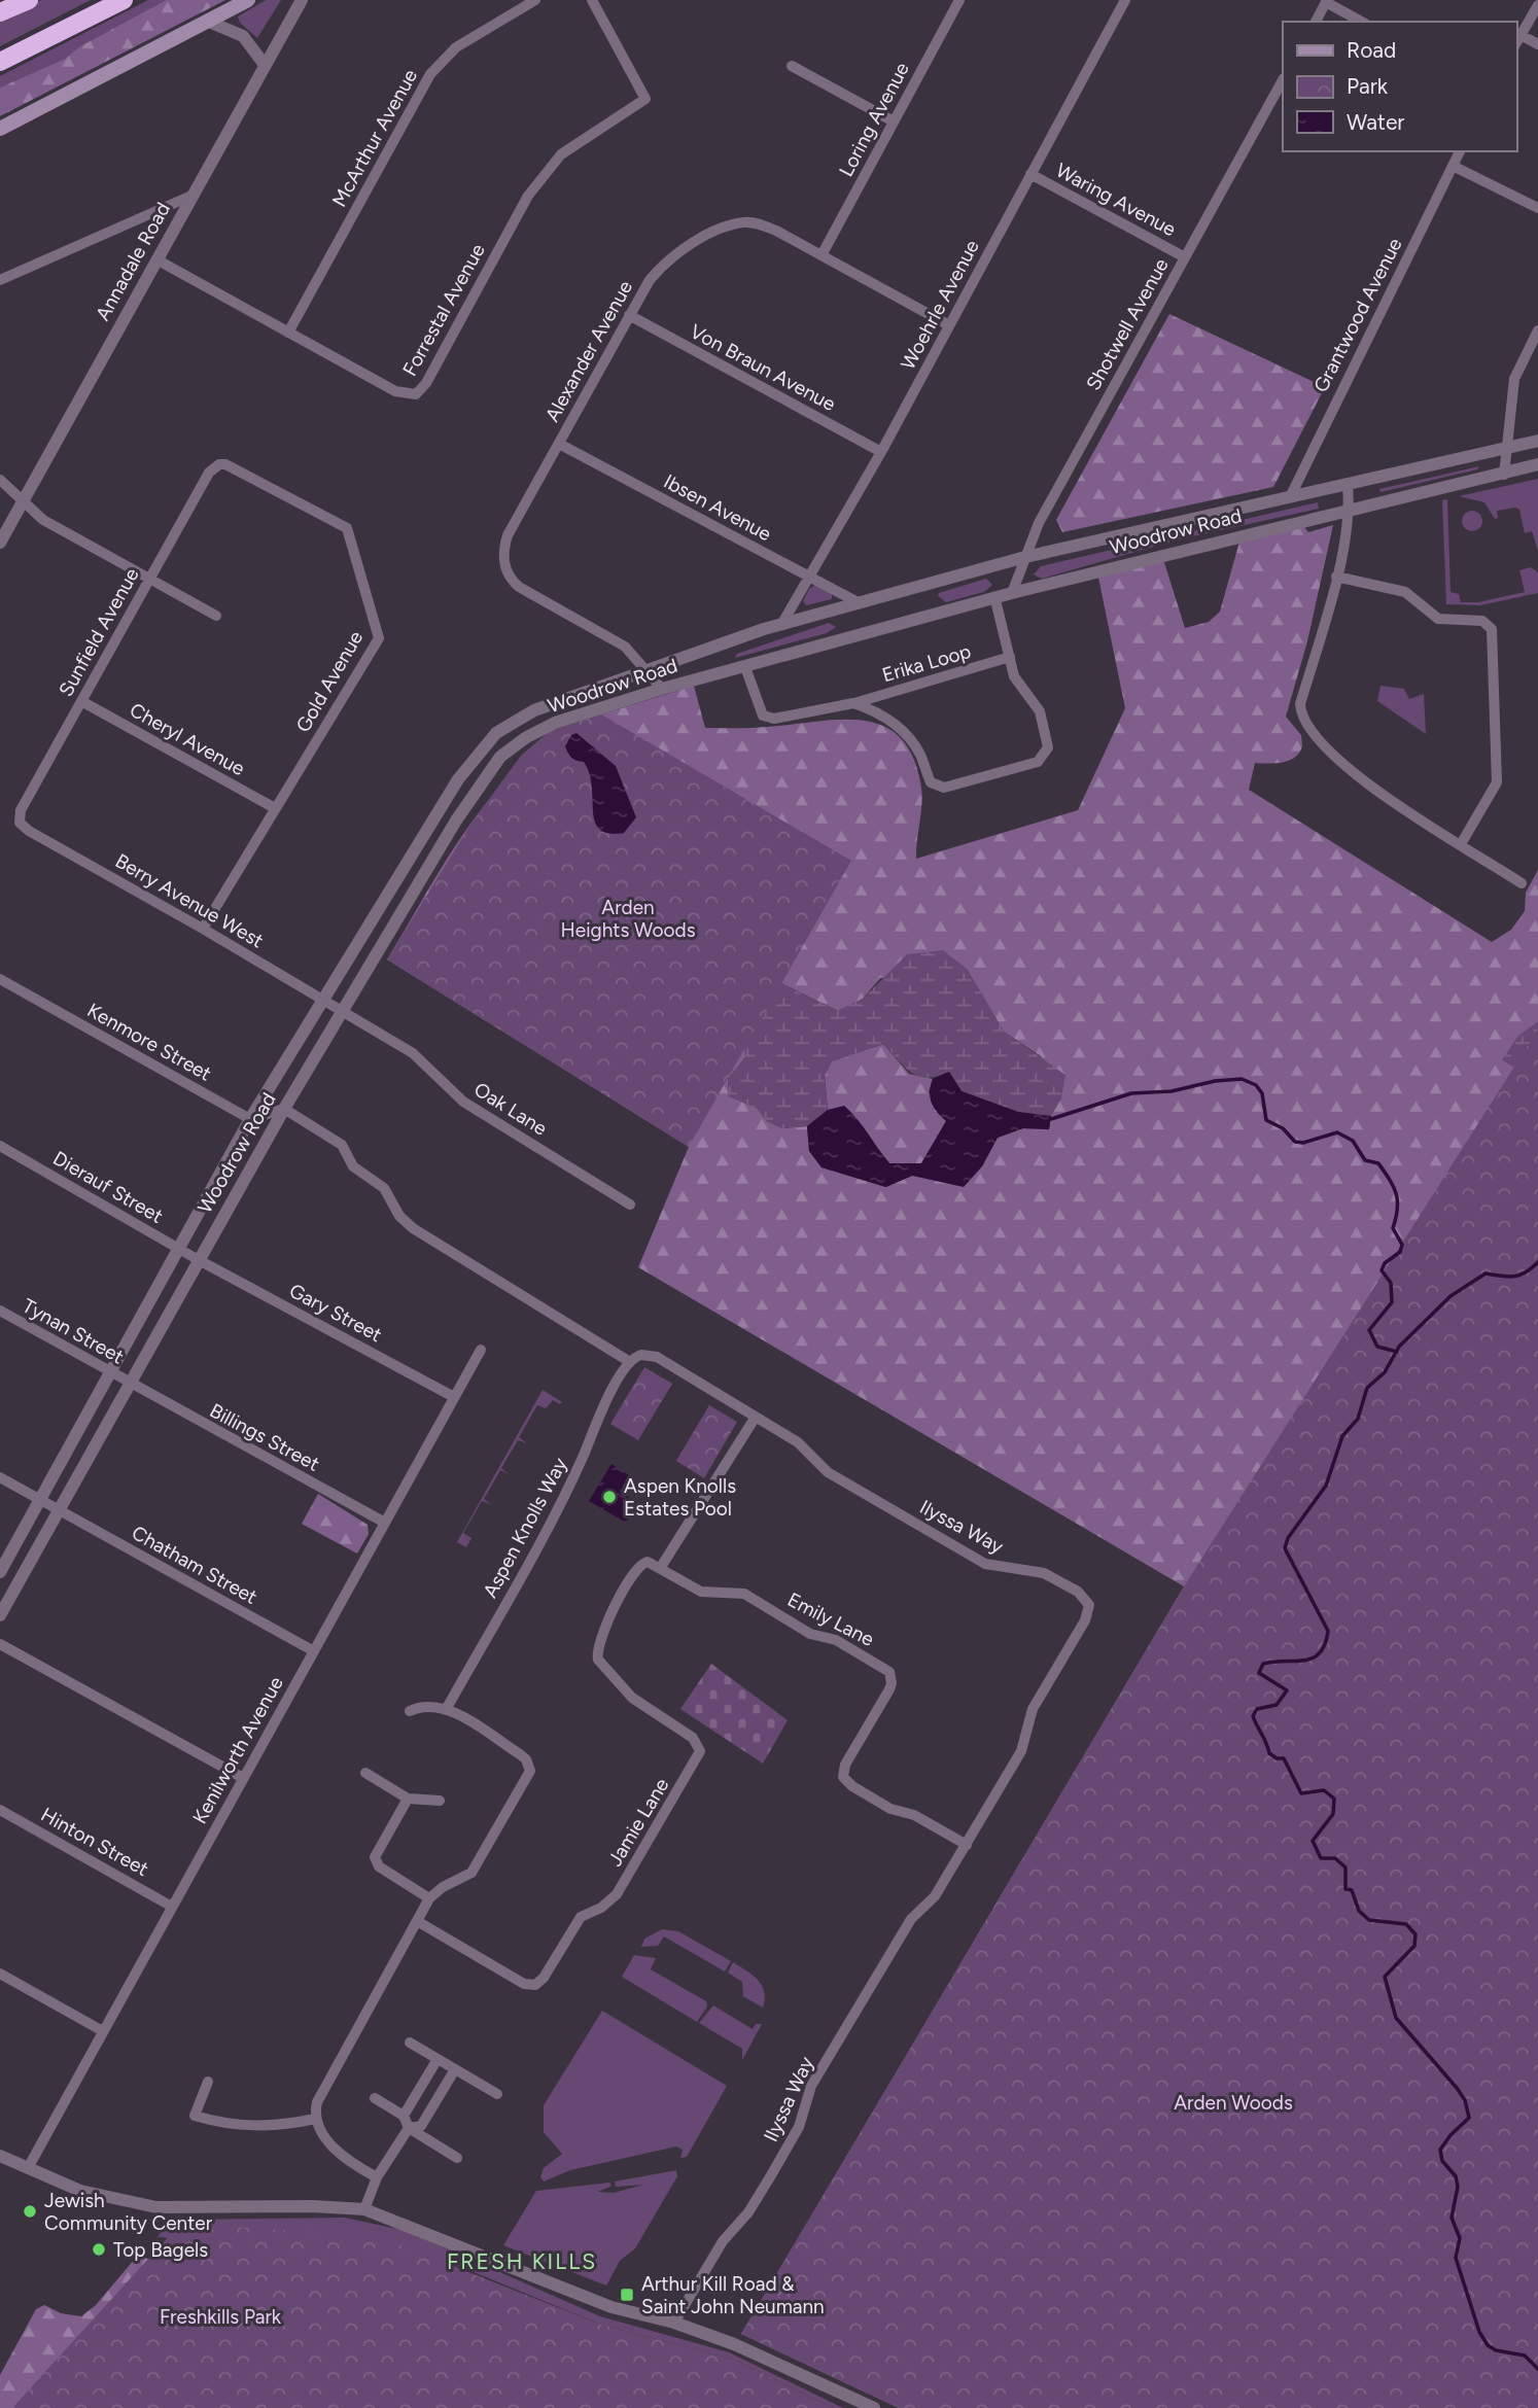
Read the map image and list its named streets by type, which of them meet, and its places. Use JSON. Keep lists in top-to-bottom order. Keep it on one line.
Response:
{"streets":{"street":["Loring Avenue","McArthur Avenue","Waring Avenue","Annadale Road","Woehrle Avenue","Forrestal Avenue","Grantwood Avenue","Shotwell Avenue","Alexander Avenue","Von Braun Avenue","Ibsen Avenue","Woodrow Road","Sunfield Avenue","Erika Loop","Gold Avenue","Cheryl Avenue","Berry Avenue West","Kenmore Street","Oak Lane","Dierauf Street","Gary Street","Tynan Street","Billings Street","Ilyssa Way","Aspen Knolls Way","Chatham Street","Emily Lane","Kenilworth Avenue","Jamie Lane","Hinton Street"]},"crossings":[["Loring Avenue","Alexander Avenue"],["McArthur Avenue","Forrestal Avenue"],["Waring Avenue","Woehrle Avenue"],["Waring Avenue","Shotwell Avenue"],["Annadale Road","Forrestal Avenue"],["Woehrle Avenue","Alexander Avenue"],["Woehrle Avenue","Von Braun Avenue"],["Woehrle Avenue","Ibsen Avenue"],["Woehrle Avenue","Woodrow Road"],["Grantwood Avenue","Woodrow Road"],["Shotwell Avenue","Woodrow Road"],["Alexander Avenue","Von Braun Avenue"],["Alexander Avenue","Ibsen Avenue"],["Alexander Avenue","Woodrow Road"],["Ibsen Avenue","Woodrow Road"],["Woodrow Road","Erika Loop"],["Woodrow Road","Berry Avenue West"],["Woodrow Road","Kenmore Street"],["Woodrow Road","Oak Lane"],["Woodrow Road","Dierauf Street"],["Woodrow Road","Gary Street"],["Woodrow Road","Tynan Street"],["Woodrow Road","Billings Street"],["Woodrow Road","Chatham Street"],["Sunfield Avenue","Gold Avenue"],["Sunfield Avenue","Cheryl Avenue"],["Sunfield Avenue","Berry Avenue West"],["Gold Avenue","Cheryl Avenue"],["Gold Avenue","Berry Avenue West"],["Berry Avenue West","Oak Lane"],["Dierauf Street","Gary Street"],["Gary Street","Kenilworth Avenue"],["Tynan Street","Billings Street"],["Billings Street","Kenilworth Avenue"],["Ilyssa Way","Aspen Knolls Way"],["Ilyssa Way","Emily Lane"],["Chatham Street","Kenilworth Avenue"],["Emily Lane","Jamie Lane"],["Kenilworth Avenue","Hinton Street"]],"districts":["FRESH KILLS"],"parks":["Arden Heights Woods","Arden Woods","Freshkills Park"],"places":{"other":["Aspen Knolls Estates Pool","Jewish Community Center","Top Bagels"],"transit":["Arthur Kill Road & Saint John Neumann"]},"legend":["Road","Park","Water"]}
